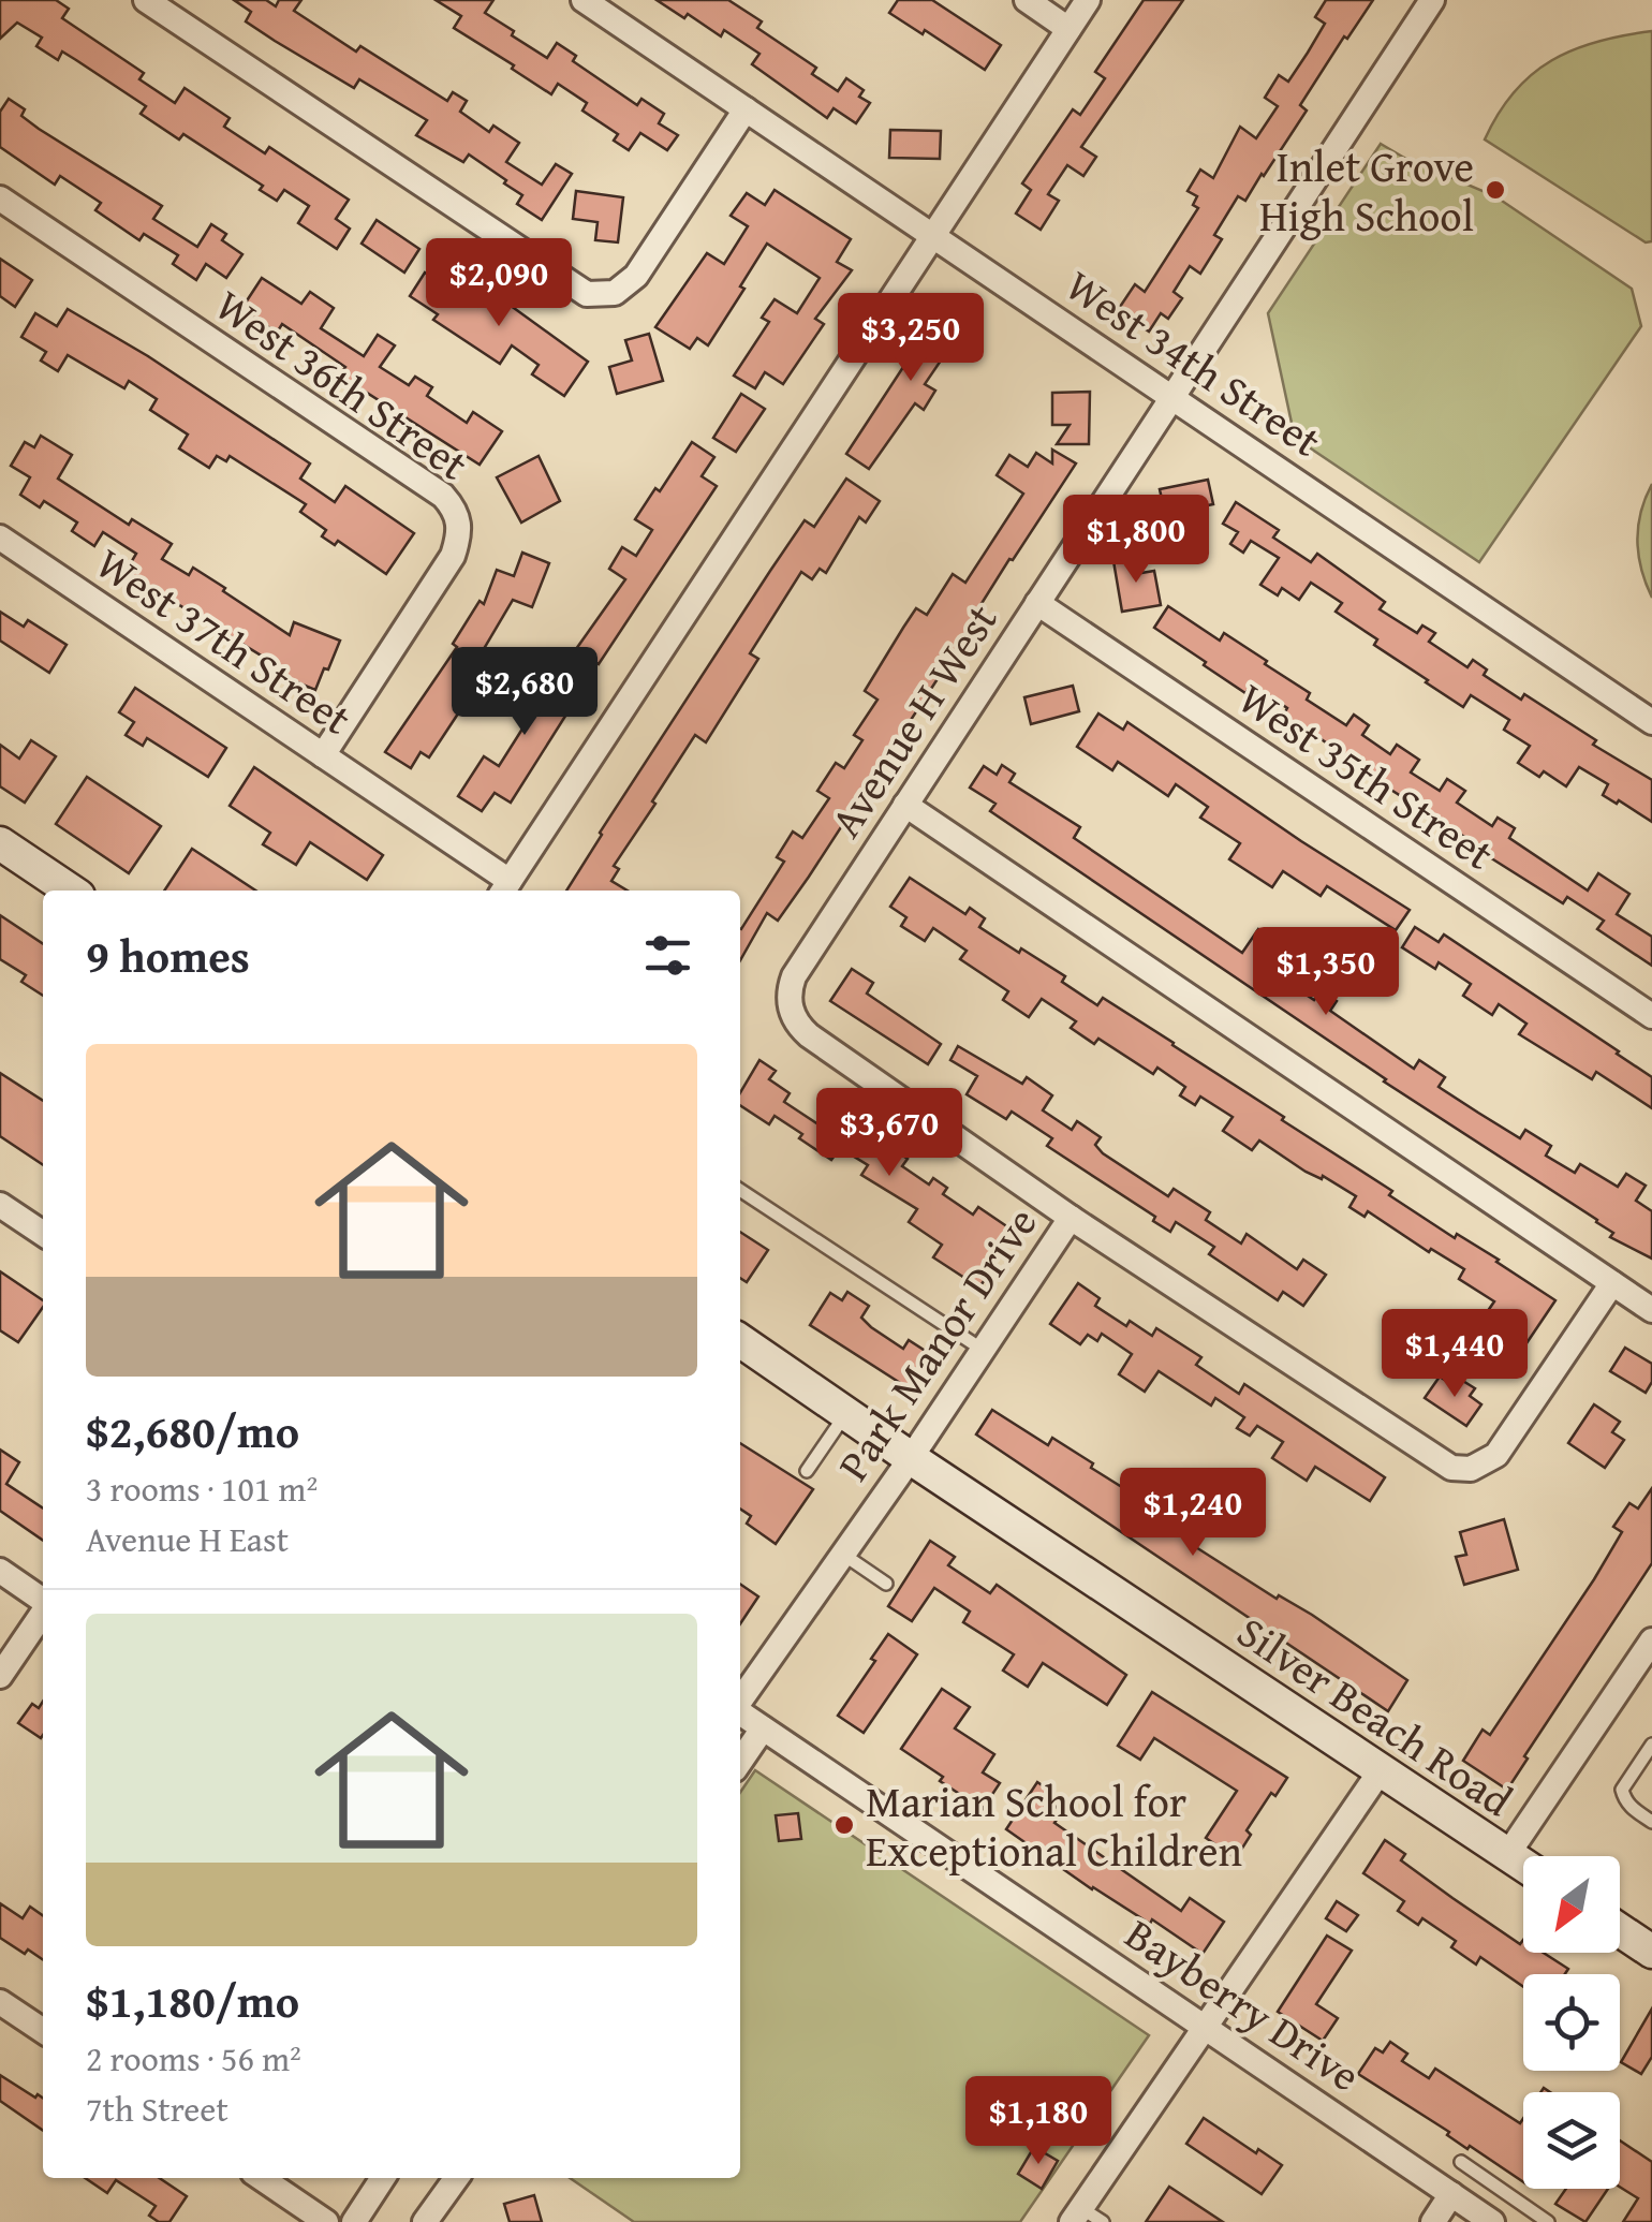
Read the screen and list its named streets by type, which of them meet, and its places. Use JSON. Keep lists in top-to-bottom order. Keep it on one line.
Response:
{"streets":{"street":["West 34th Street","West 36th Street","West 37th Street","Avenue H West","West 35th Street","Park Manor Drive","Silver Beach Road","Bayberry Drive"]},"crossings":[["West 34th Street","Avenue H West"],["West 36th Street","West 37th Street"],["Avenue H West","West 35th Street"],["Avenue H West","Park Manor Drive"],["Park Manor Drive","Silver Beach Road"]],"places":["Inlet Grove High School","Marian School for Exceptional Children"],"north":"bottom left","page":{"price":["$2,090","$3,250","$1,800","$2,680","$1,350","$3,670","$1,440","$1,240","$1,180"],"heading":"9 homes","list":[{"name":"$2,680/mo","note":"3 rooms · 101 m² · Avenue H East"},{"name":"$1,180/mo","note":"2 rooms · 56 m² · 7th Street"}]}}
